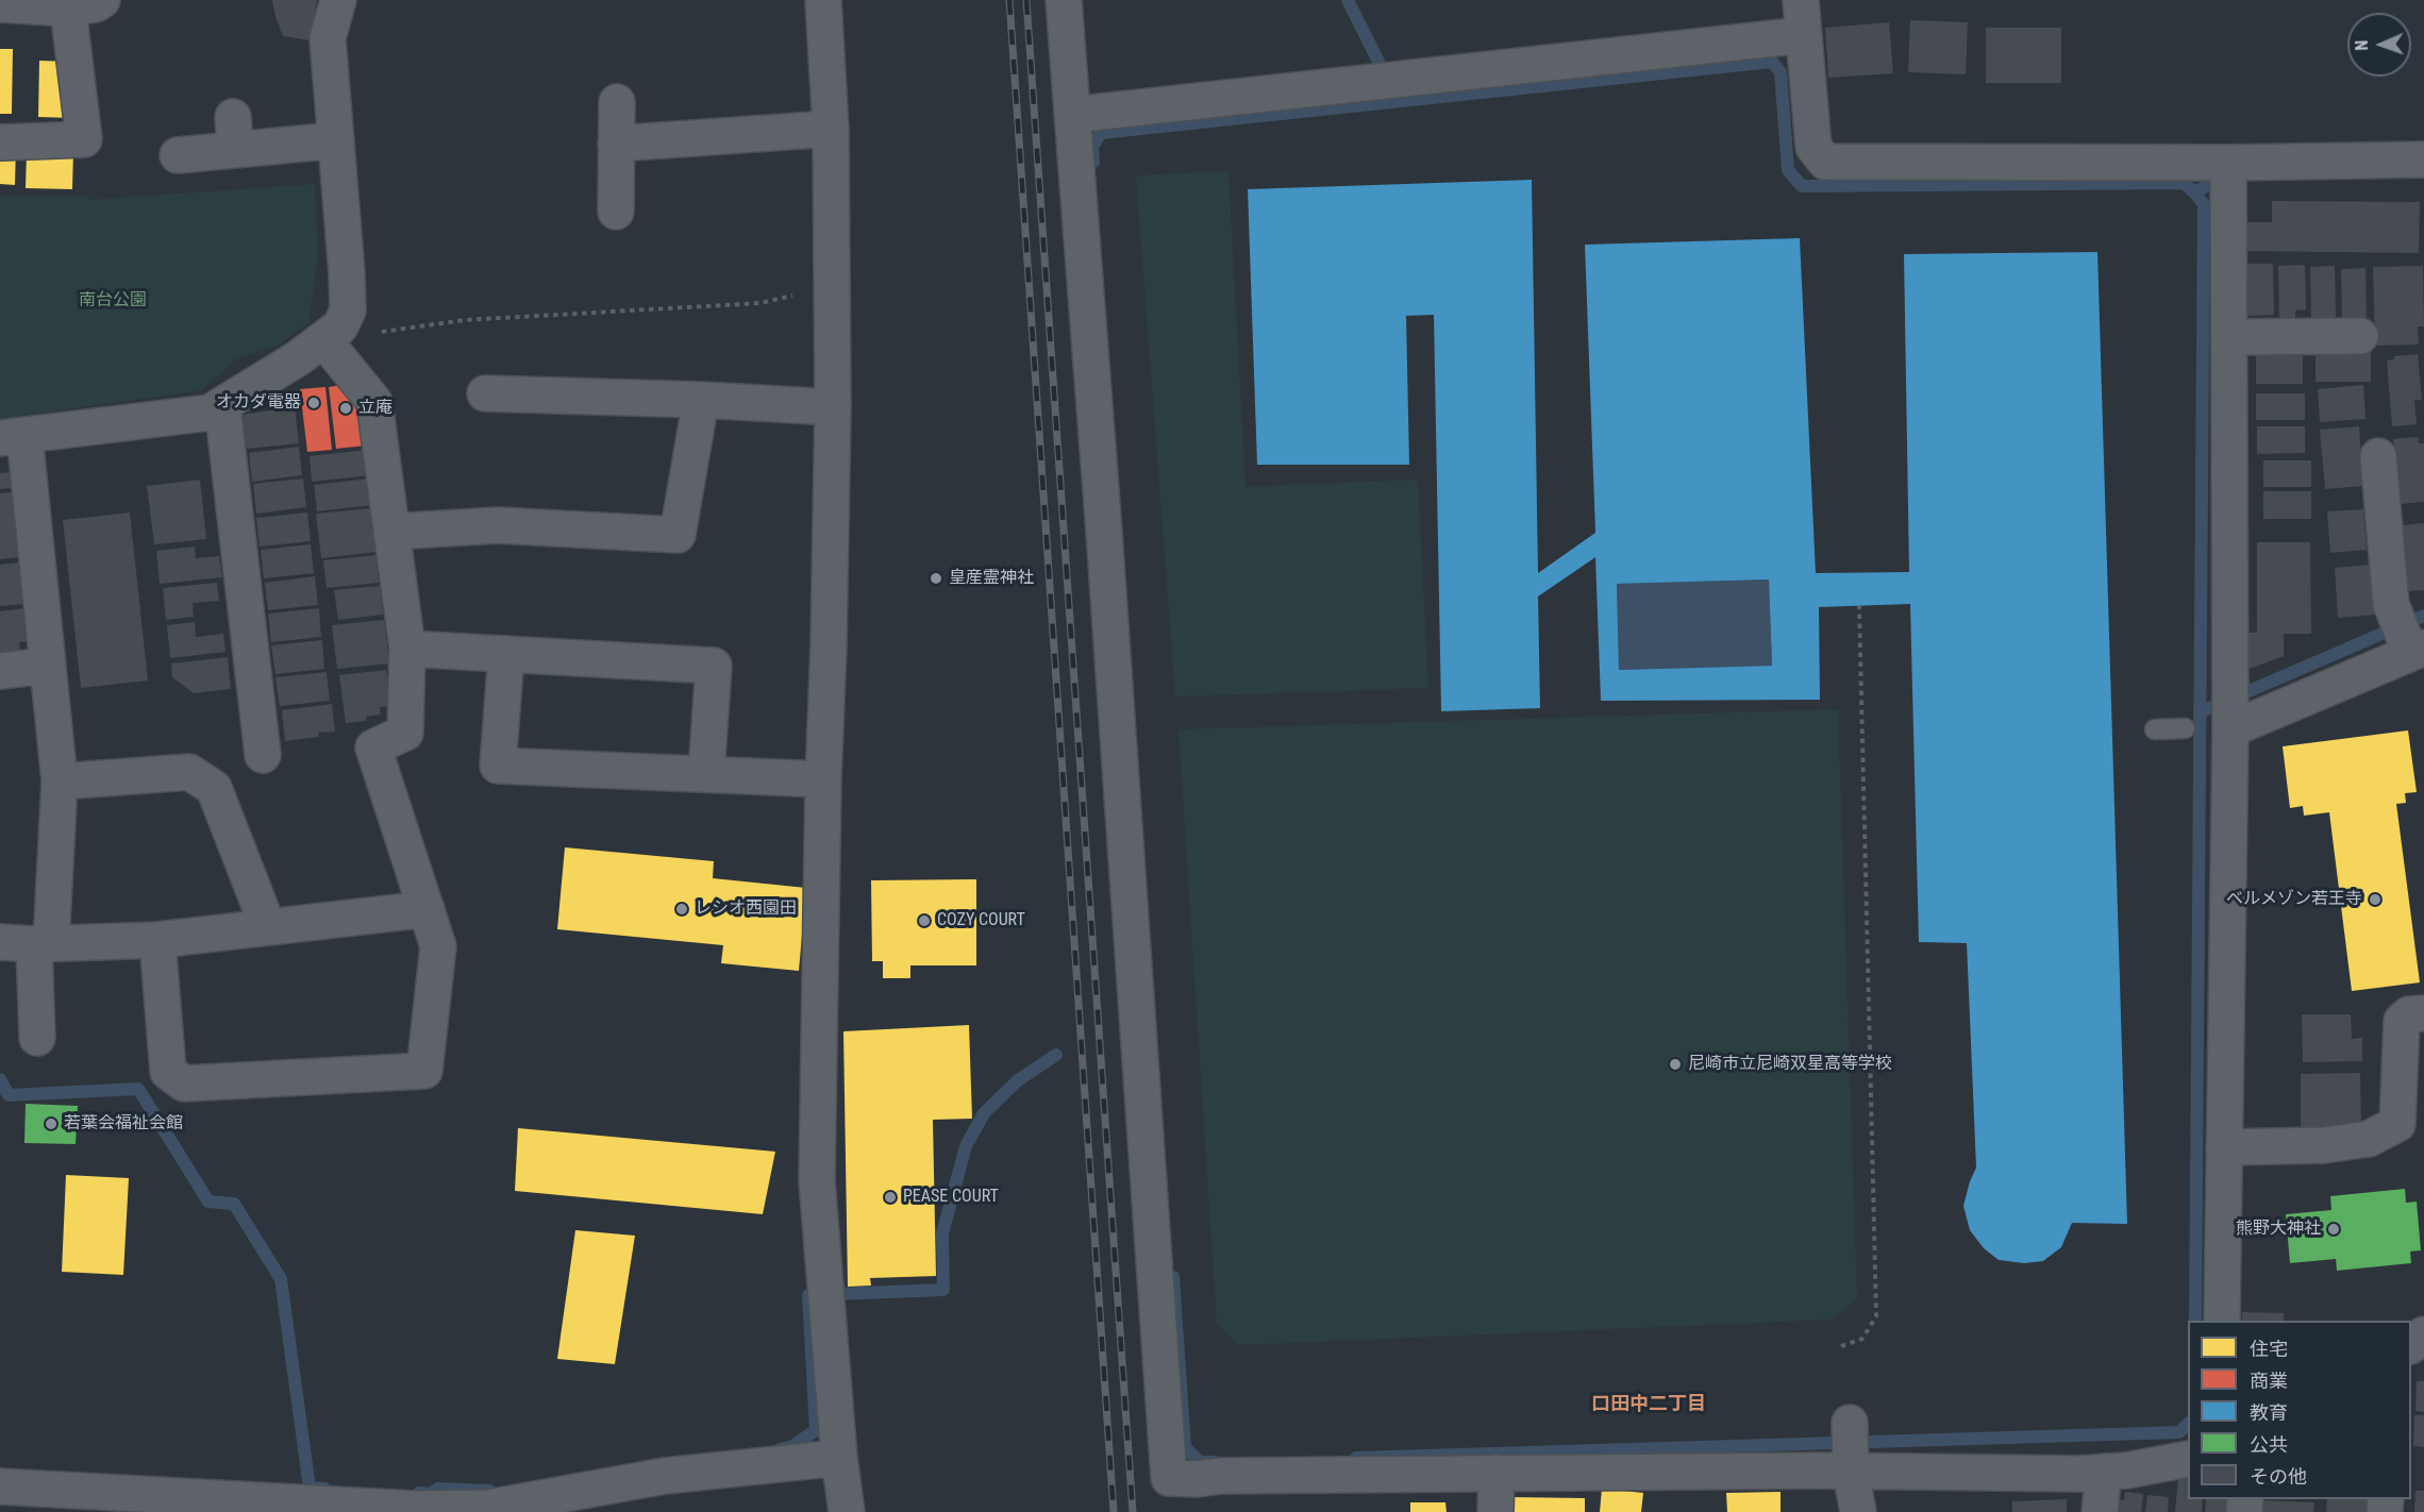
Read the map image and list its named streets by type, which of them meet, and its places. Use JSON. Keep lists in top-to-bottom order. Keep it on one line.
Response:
{"districts":["口田中二丁目"],"parks":["南台公園"],"places":["オカダ電器","立庵","皇産霊神社","ベルメゾン若王寺","レシオ西園田","COZY COURT","尼崎市立尼崎双星高等学校","若葉会福祉会館","PEASE COURT","熊野大神社"],"legend":["住宅","商業","教育","公共","その他"],"north":"left"}
